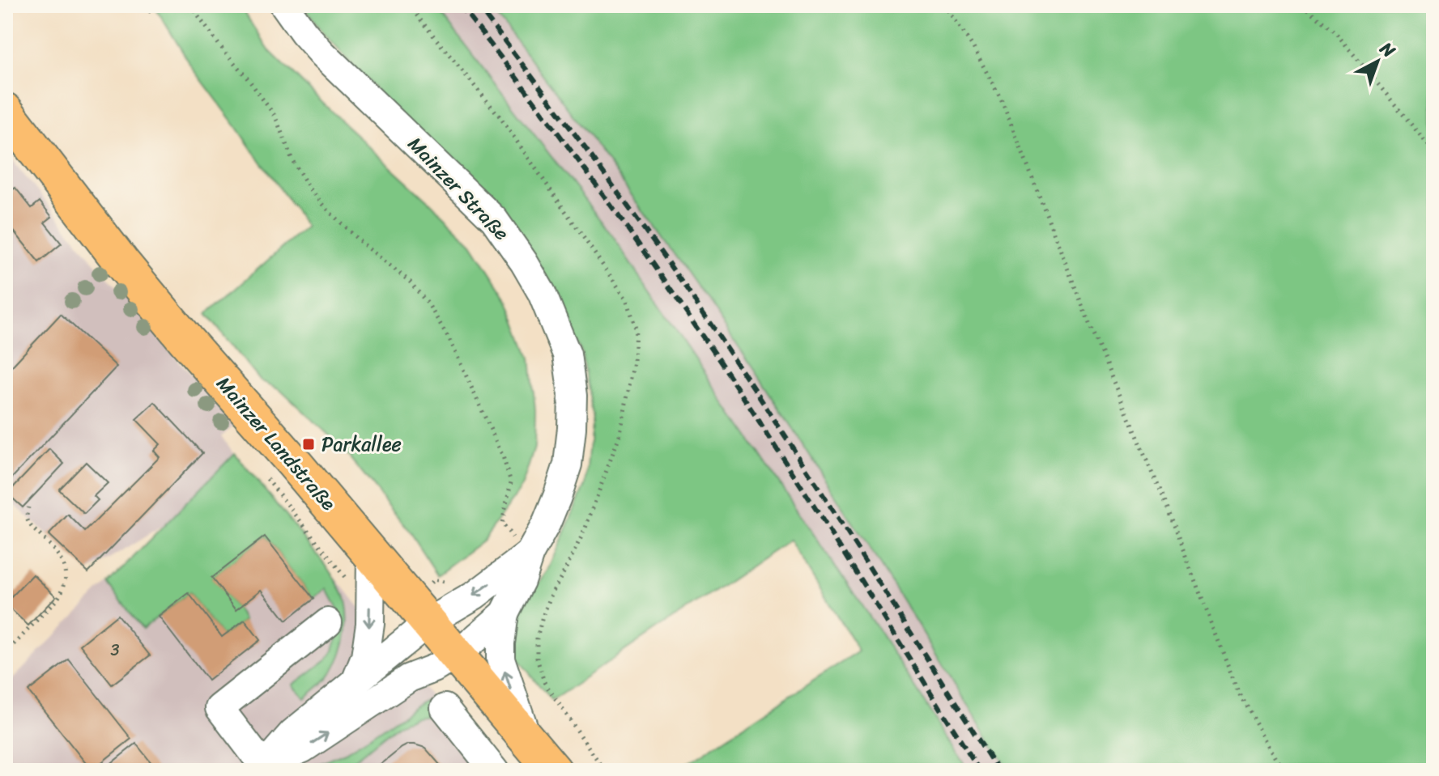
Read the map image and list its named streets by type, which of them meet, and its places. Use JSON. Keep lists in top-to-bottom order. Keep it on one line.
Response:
{"streets":{"main road":["Mainzer Landstraße"],"street":["Mainzer Straße"]},"places":{"transit":["Parkallee"]},"house_numbers":["3"],"north":"top right"}
